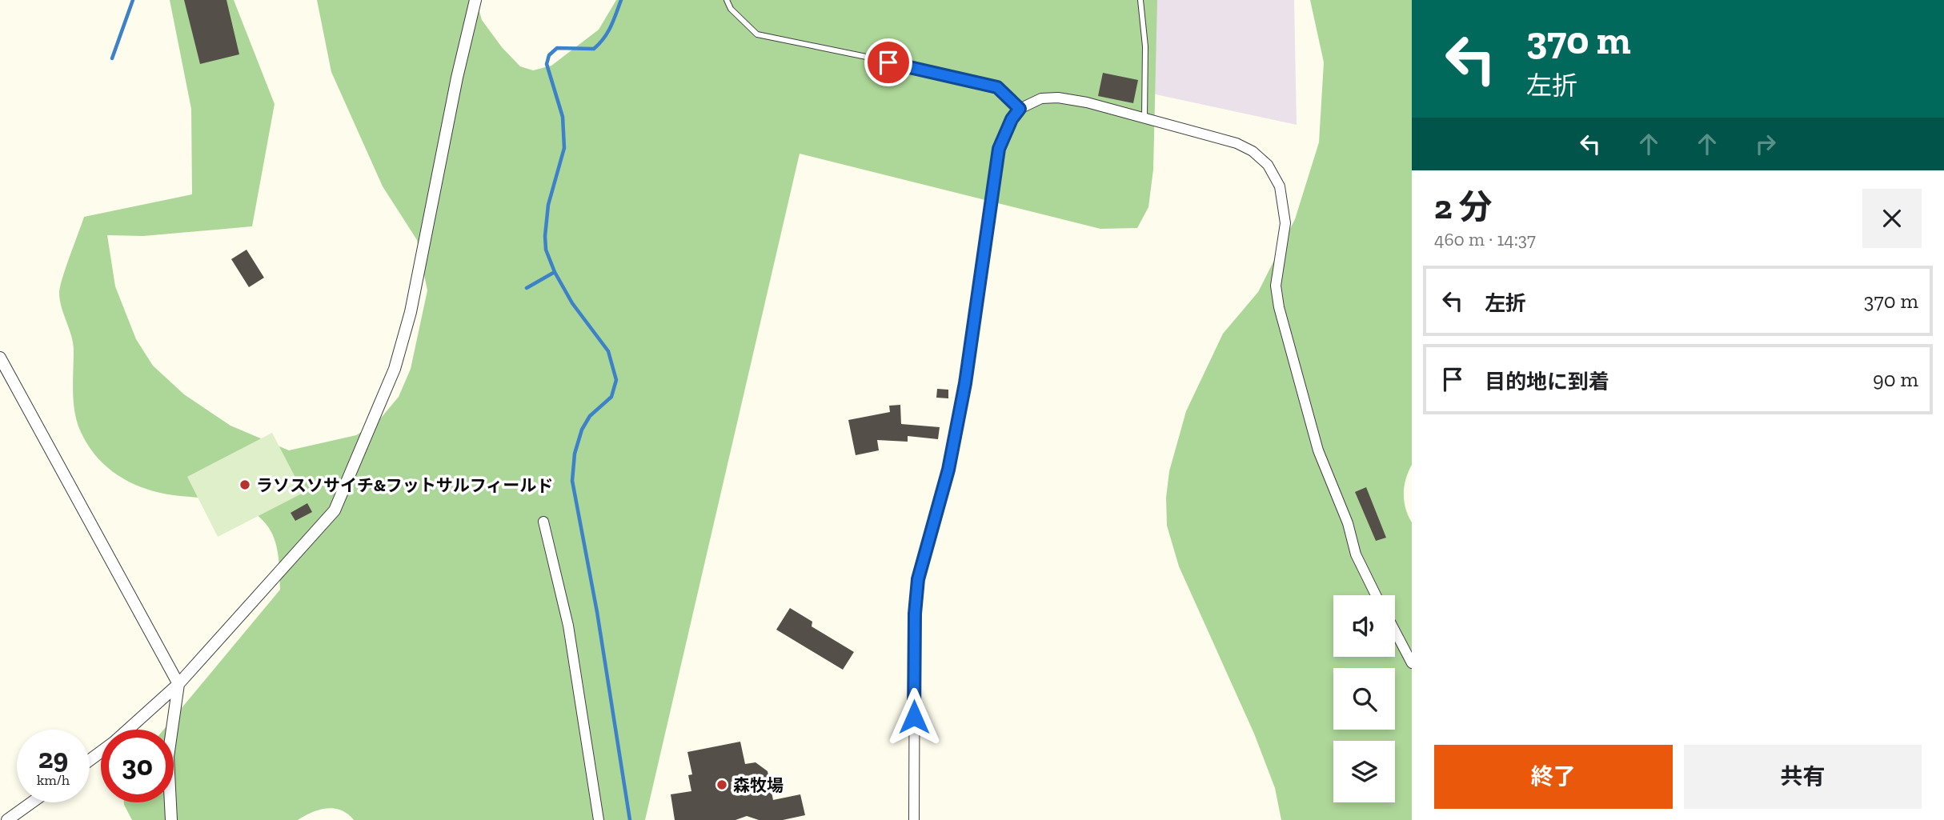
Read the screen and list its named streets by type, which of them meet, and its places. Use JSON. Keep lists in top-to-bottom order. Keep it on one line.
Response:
{"places":["ラソスソサイチ&フットサルフィールド","森牧場"],"page":{"turn":["370 m","左折"],"heading":["2 分","460 m · 14:37"],"list":[{"name":"左折","value":"370 m"},{"name":"目的地に到着","value":"90 m"}],"speed":"29 km/h","limit":"30","buttons":["終了","共有"]}}
